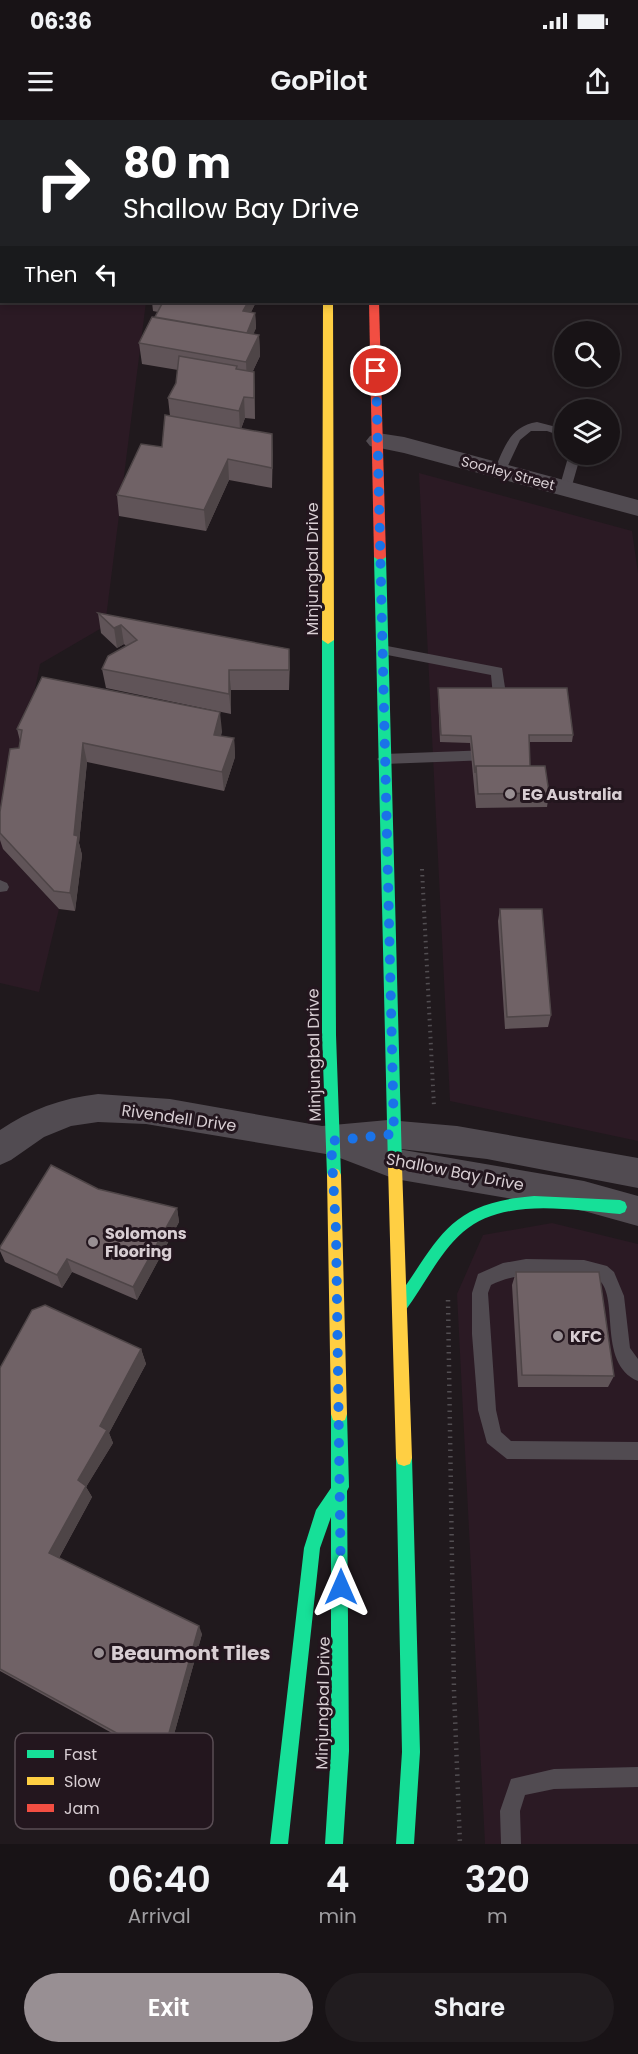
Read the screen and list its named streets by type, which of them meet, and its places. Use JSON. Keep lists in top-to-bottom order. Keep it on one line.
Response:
{"streets":{"main road":["Minjungbal Drive"],"street":["Soorley Street","Rivendell Drive","Shallow Bay Drive"]},"crossings":[["Minjungbal Drive","Rivendell Drive"],["Minjungbal Drive","Shallow Bay Drive"],["Rivendell Drive","Shallow Bay Drive"]],"places":["EG Australia","Solomons Flooring","KFC","Beaumont Tiles"],"legend":["Fast","Slow","Jam"],"page":{"status":"06:36","header":"GoPilot","turn":["80 m","Shallow Bay Drive"],"then":"Then","eta":["06:40","Arrival","4","min","320","m"],"buttons":["Exit","Share"]}}
